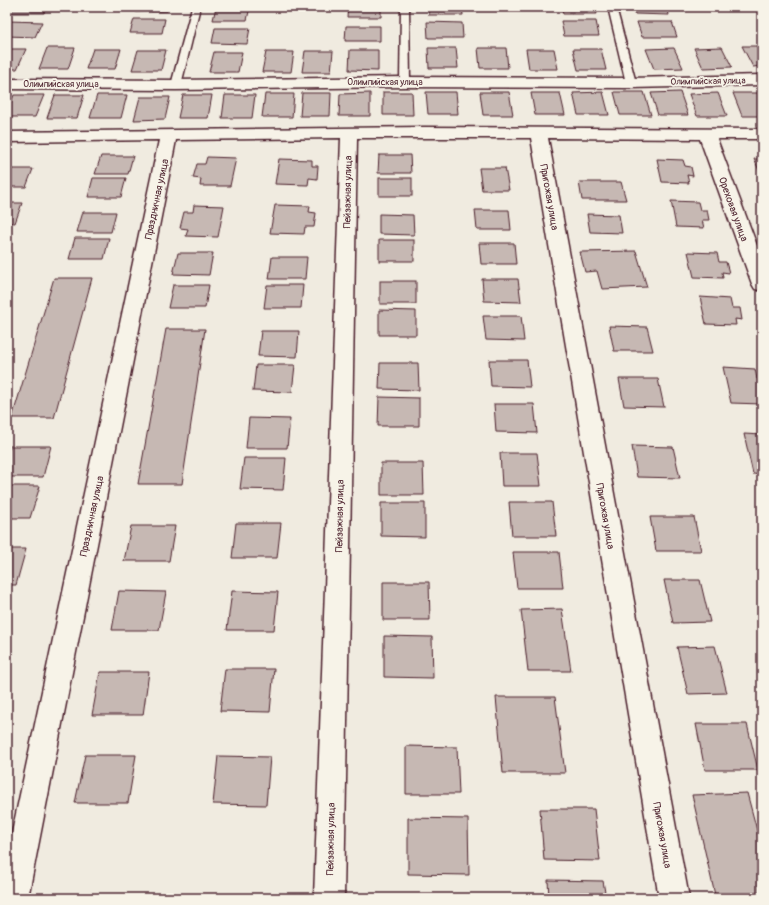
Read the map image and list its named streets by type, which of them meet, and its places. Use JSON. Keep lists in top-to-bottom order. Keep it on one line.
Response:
{"streets":{"street":["Олимпийская улица","Пейзажная улица","Пригожая улица","Праздничная улица","Ореховая улица"]}}
